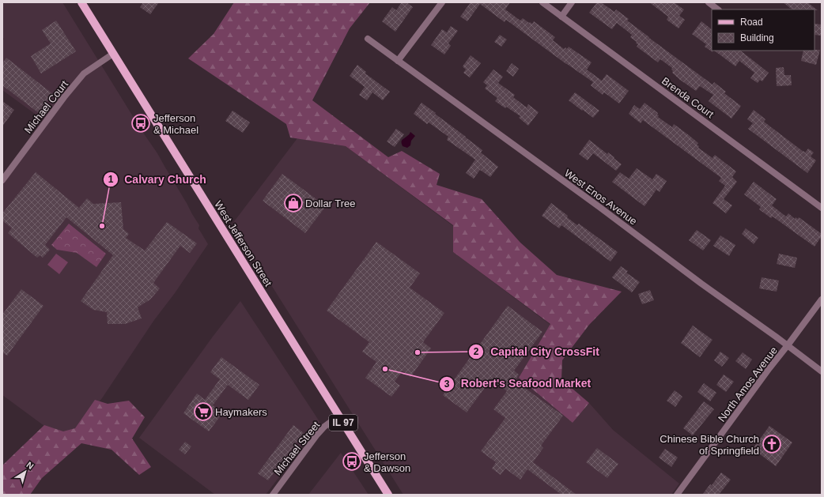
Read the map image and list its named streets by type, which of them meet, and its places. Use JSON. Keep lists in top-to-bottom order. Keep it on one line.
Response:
{"streets":{"main road":["West Jefferson Street","IL 97"],"street":["Brenda Court","Michael Court","West Enos Avenue","North Amos Avenue","Michael Street"]},"crossings":[["Michael Court","West Jefferson Street"],["West Enos Avenue","North Amos Avenue"],["West Jefferson Street","Michael Street"]],"places":{"bus stop":["Jefferson & Michael","Jefferson & Dawson"],"shop":["Dollar Tree"],"other":["Calvary Church","Capital City CrossFit","Robert's Seafood Market"],"supermarket":["Haymakers"],"church":["Chinese Bible Church of Springfield"]},"legend":["Road","Building"],"north":"top right"}
